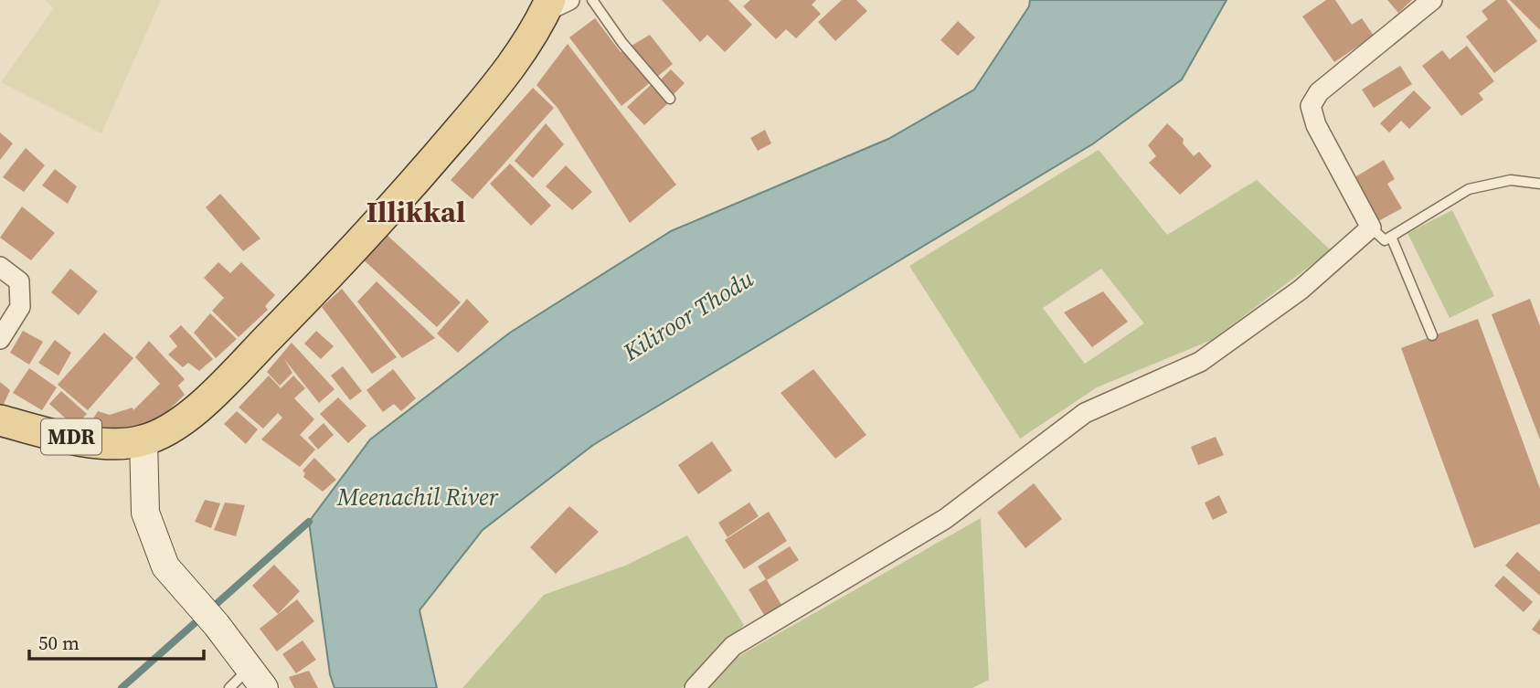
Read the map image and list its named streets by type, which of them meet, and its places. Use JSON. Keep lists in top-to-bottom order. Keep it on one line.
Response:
{"streets":{"main road":["MDR"]},"districts":["Illikkal"],"water":["Kiliroor Thodu","Meenachil River"],"scale_bar":"50 m"}
